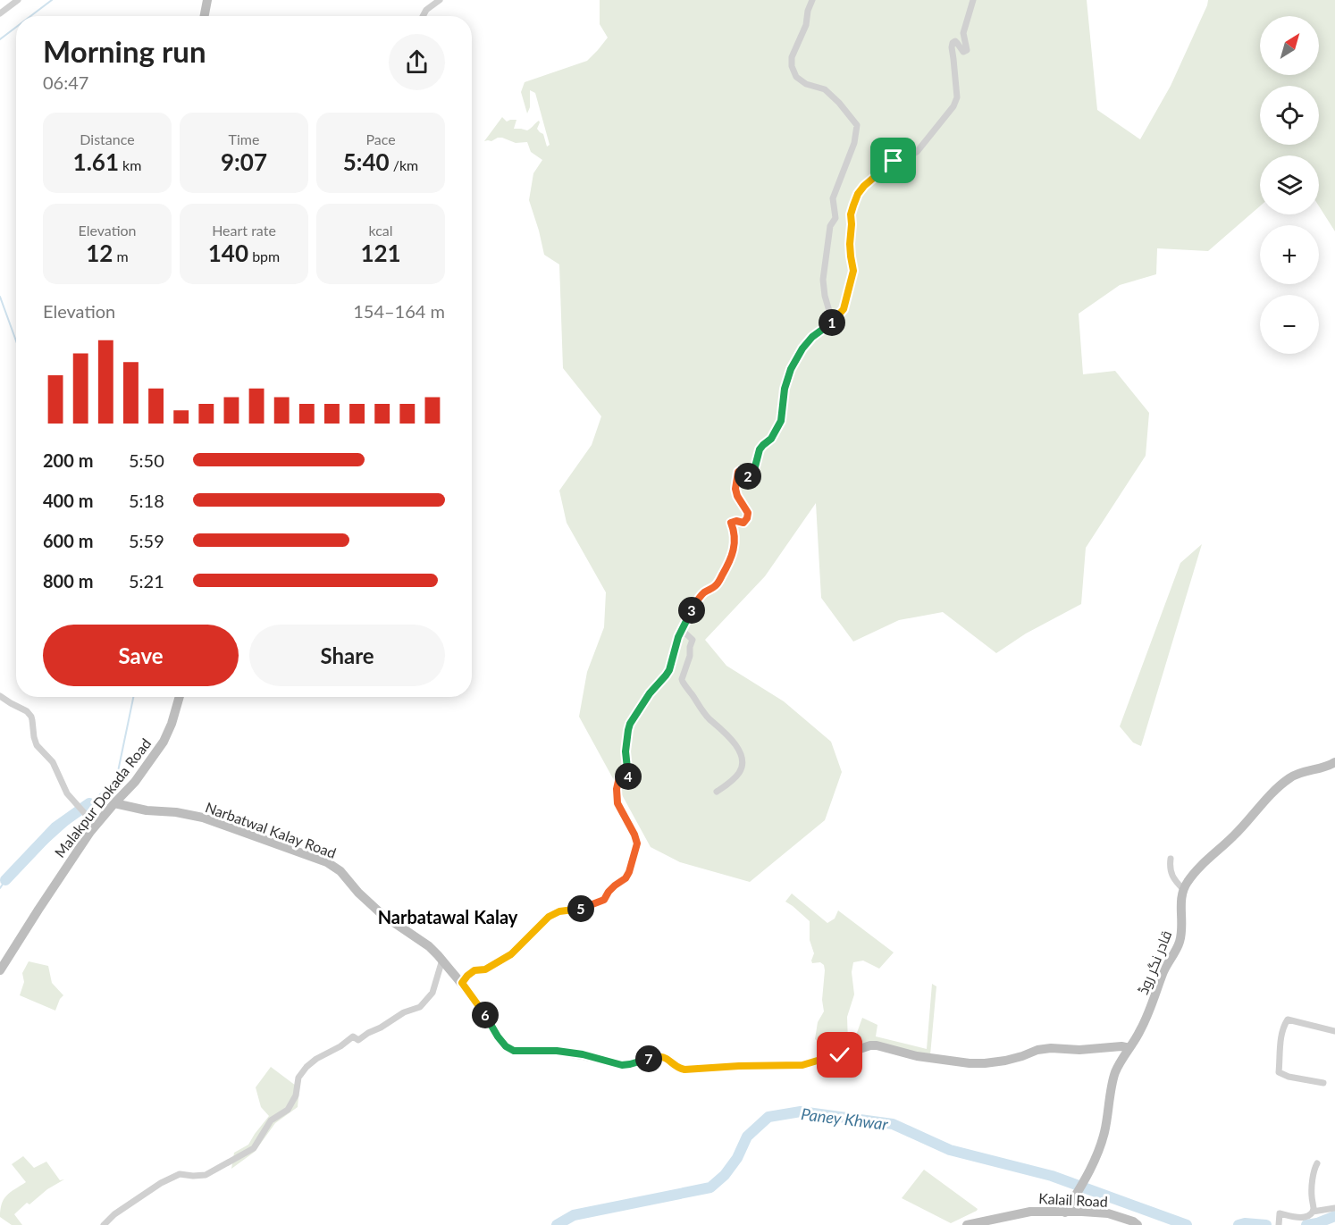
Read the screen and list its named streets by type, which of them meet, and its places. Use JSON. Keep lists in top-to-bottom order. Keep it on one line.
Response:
{"streets":{"street":["Malakpur Dokada Road","Narbatwal Kalay Road","قادر نگر روڈ","Kalail Road"]},"crossings":[["Malakpur Dokada Road","Narbatwal Kalay Road"],["Narbatwal Kalay Road","قادر نگر روڈ"],["قادر نگر روڈ","Kalail Road"]],"districts":["Narbatawal Kalay"],"water":["Paney Khwar"],"north":"top right","page":{"map_buttons":["+","−"],"heading":["Morning run","06:47"],"stats":[["Distance","1.61 km"],["Time","9:07"],["Pace","5:40 /km"],["Elevation","12 m"],["Heart rate","140 bpm"],["kcal","121"]],"chart":["Elevation","154–164 m"],"pins":["1","2","3","4","5","6","7"],"list":[{"name":"200 m","note":"5:50"},{"name":"400 m","note":"5:18"},{"name":"600 m","note":"5:59"},{"name":"800 m","note":"5:21"}],"buttons":["Save","Share"]}}
